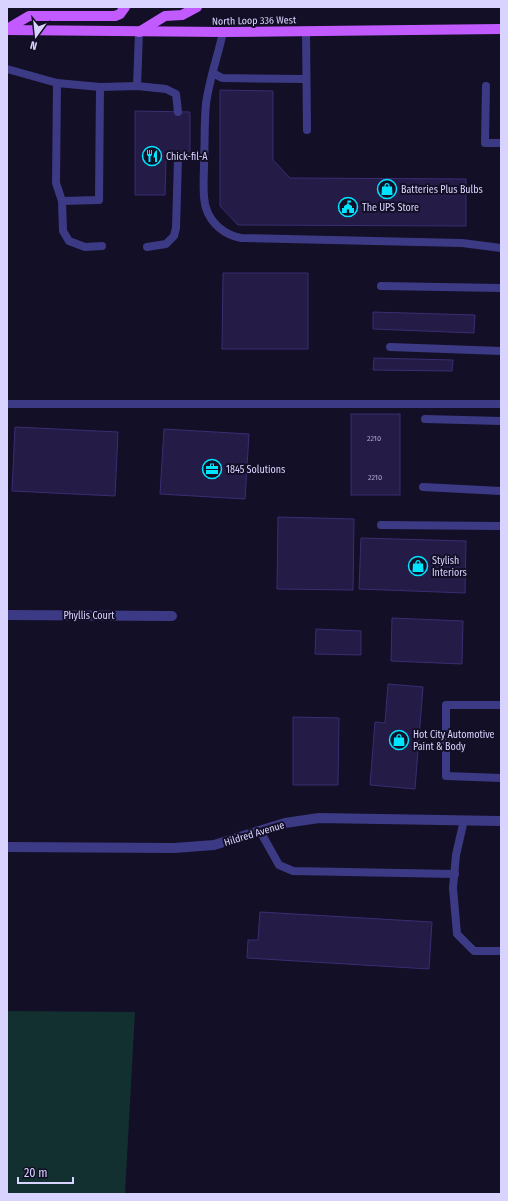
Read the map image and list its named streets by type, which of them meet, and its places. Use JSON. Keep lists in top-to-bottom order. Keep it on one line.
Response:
{"streets":{"main road":["North Loop 336 West"],"street":["Phyllis Court","Hildred Avenue"]},"places":{"restaurant":["Chick-fil-A"],"shop":["Batteries Plus Bulbs","Stylish Interiors","Hot City Automotive Paint & Body"],"public building":["The UPS Store"],"office":["1845 Solutions"]},"house_numbers":["2210","2210"],"scale_bar":"20 m","north":"bottom"}
